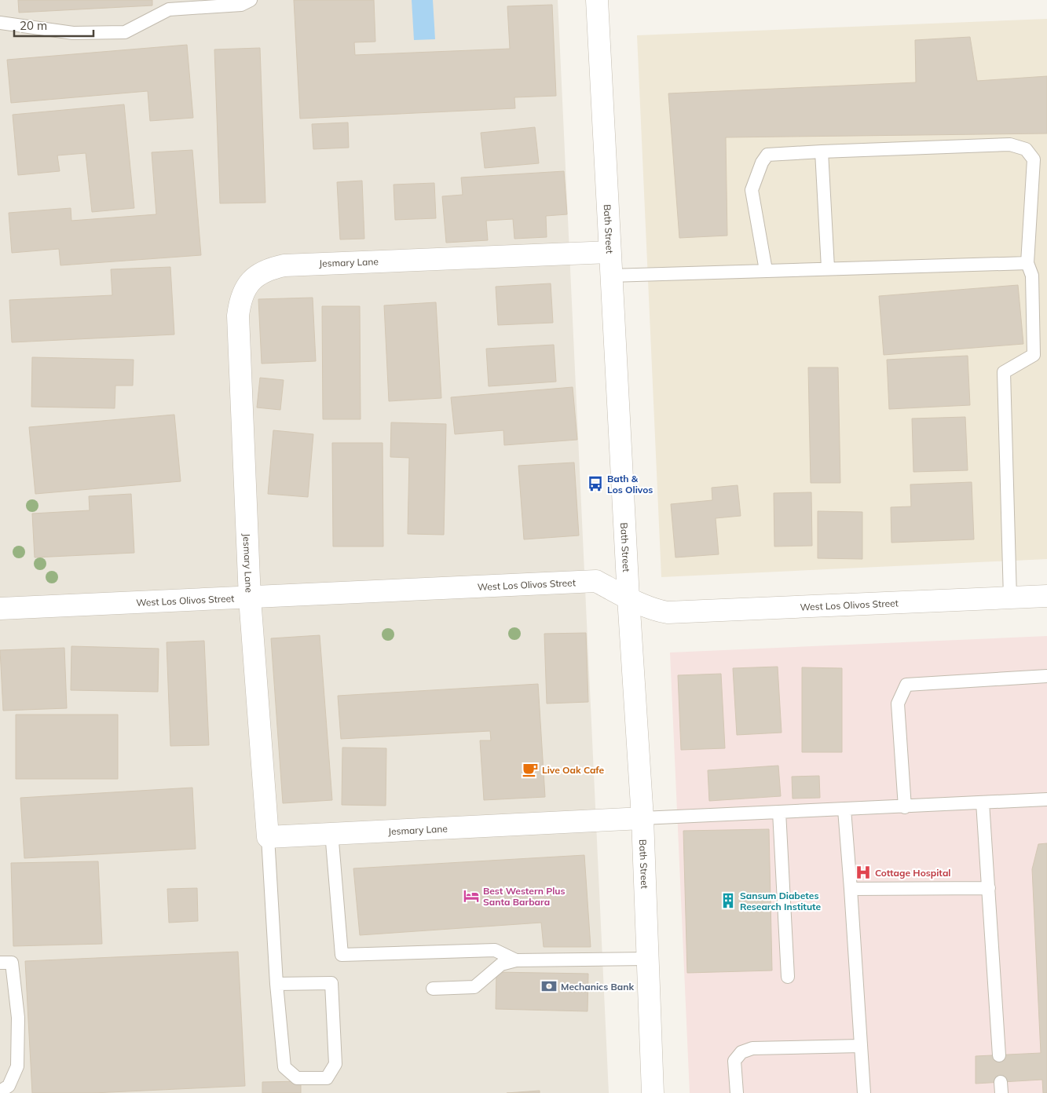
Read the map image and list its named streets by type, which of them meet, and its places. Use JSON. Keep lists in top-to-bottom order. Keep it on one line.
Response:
{"streets":{"street":["Bath Street","Jesmary Lane","West Los Olivos Street"]},"crossings":[["Bath Street","Jesmary Lane"],["Bath Street","West Los Olivos Street"],["Jesmary Lane","West Los Olivos Street"]],"places":{"bus stop":["Bath & Los Olivos"],"cafe":["Live Oak Cafe"],"hospital":["Cottage Hospital"],"hotel":["Best Western Plus Santa Barbara"],"building":["Sansum Diabetes Research Institute"],"bank":["Mechanics Bank"]},"scale_bar":"20 m"}
